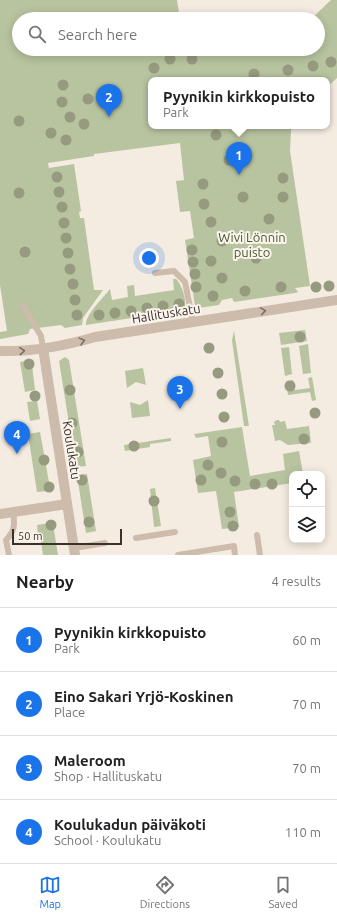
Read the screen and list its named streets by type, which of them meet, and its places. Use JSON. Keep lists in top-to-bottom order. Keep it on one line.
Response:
{"streets":{"street":["Hallituskatu","Koulukatu"]},"crossings":[["Hallituskatu","Koulukatu"]],"one_way":["Hallituskatu"],"parks":["Wivi Lönnin puisto"],"scale_bar":"50 m","page":{"search":"Search here","popup":["Pyynikin kirkkopuisto","Park"],"pins":["2","1","3","4"],"scale":"50 m","heading":["Nearby","4 results"],"list":[{"mark":"1","name":"Pyynikin kirkkopuisto","note":"Park","value":"60 m"},{"mark":"2","name":"Eino Sakari Yrjö-Koskinen","note":"Place","value":"70 m"},{"mark":"3","name":"Maleroom","note":"Shop · Hallituskatu","value":"70 m"},{"mark":"4","name":"Koulukadun päiväkoti","note":"School · Koulukatu","value":"110 m"}],"nav":["Map","Directions","Saved"]}}
